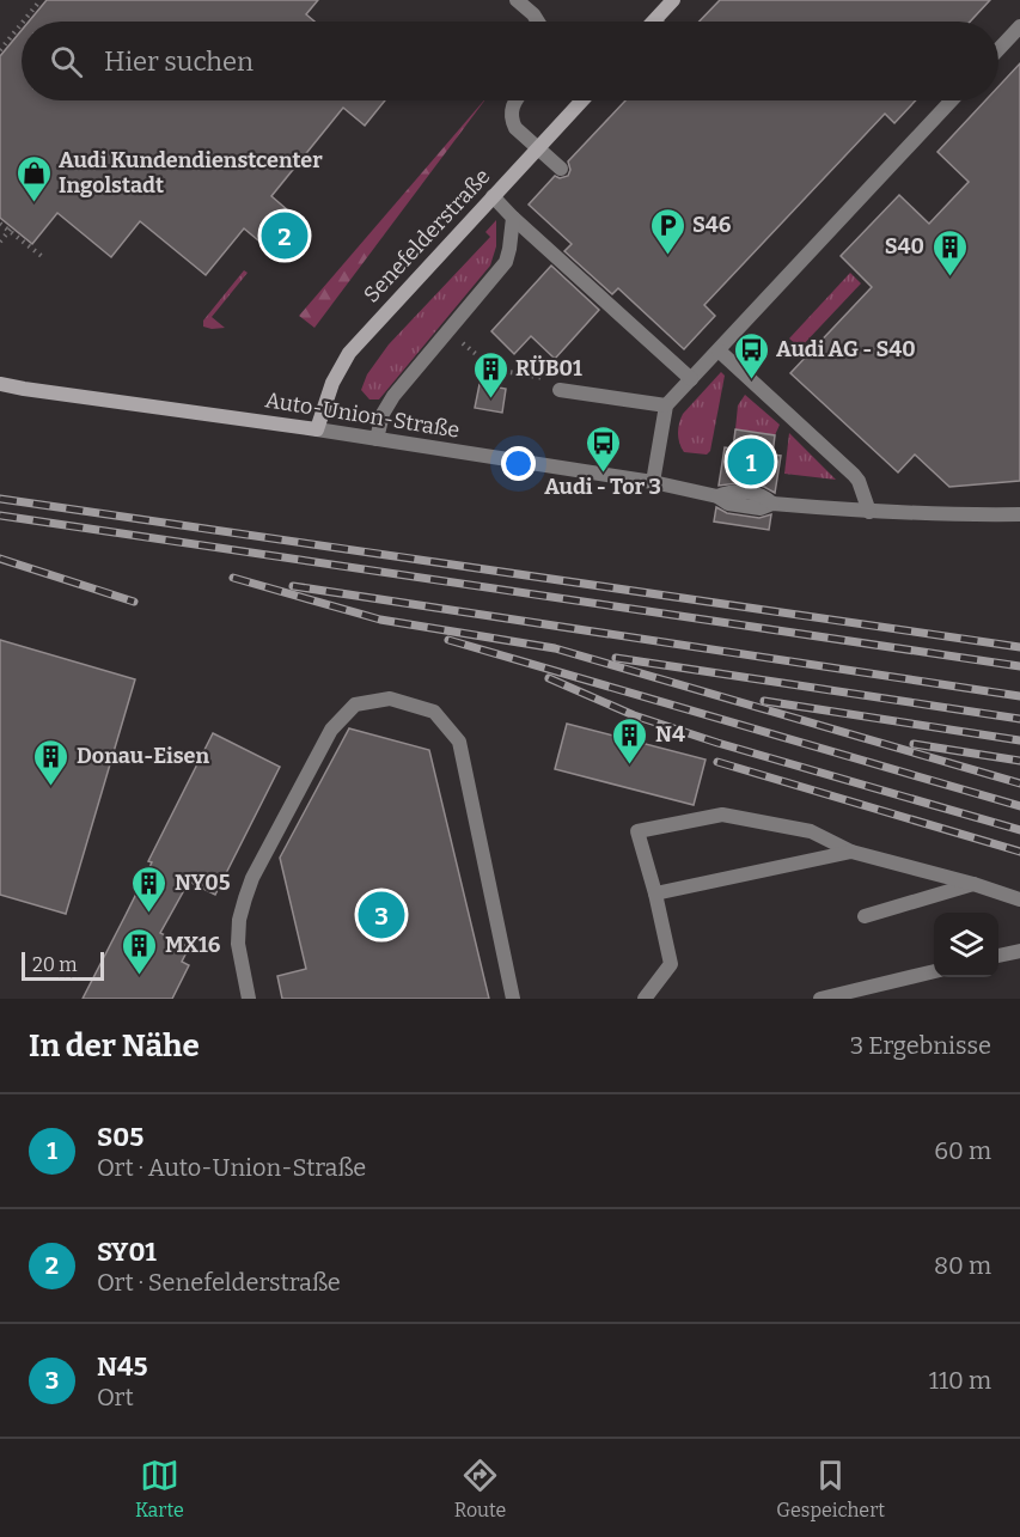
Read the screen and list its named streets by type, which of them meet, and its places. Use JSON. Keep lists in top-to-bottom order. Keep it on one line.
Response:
{"streets":{"street":["Senefelderstraße","Auto-Union-Straße"]},"crossings":[["Senefelderstraße","Auto-Union-Straße"]],"places":{"shop":["Audi Kundendienstcenter Ingolstadt"],"parking":["S46"],"building":["S40","RÜB01","N4","Donau-Eisen","NY05","MX16"],"bus stop":["Audi AG - S40","Audi - Tor 3"]},"scale_bar":"20 m","page":{"search":"Hier suchen","pins":["2","1","3"],"scale":"20 m","heading":["In der Nähe","3 Ergebnisse"],"list":[{"mark":"1","name":"S05","note":"Ort · Auto-Union-Straße","value":"60 m"},{"mark":"2","name":"SY01","note":"Ort · Senefelderstraße","value":"80 m"},{"mark":"3","name":"N45","note":"Ort","value":"110 m"}],"nav":["Karte","Route","Gespeichert"]}}
